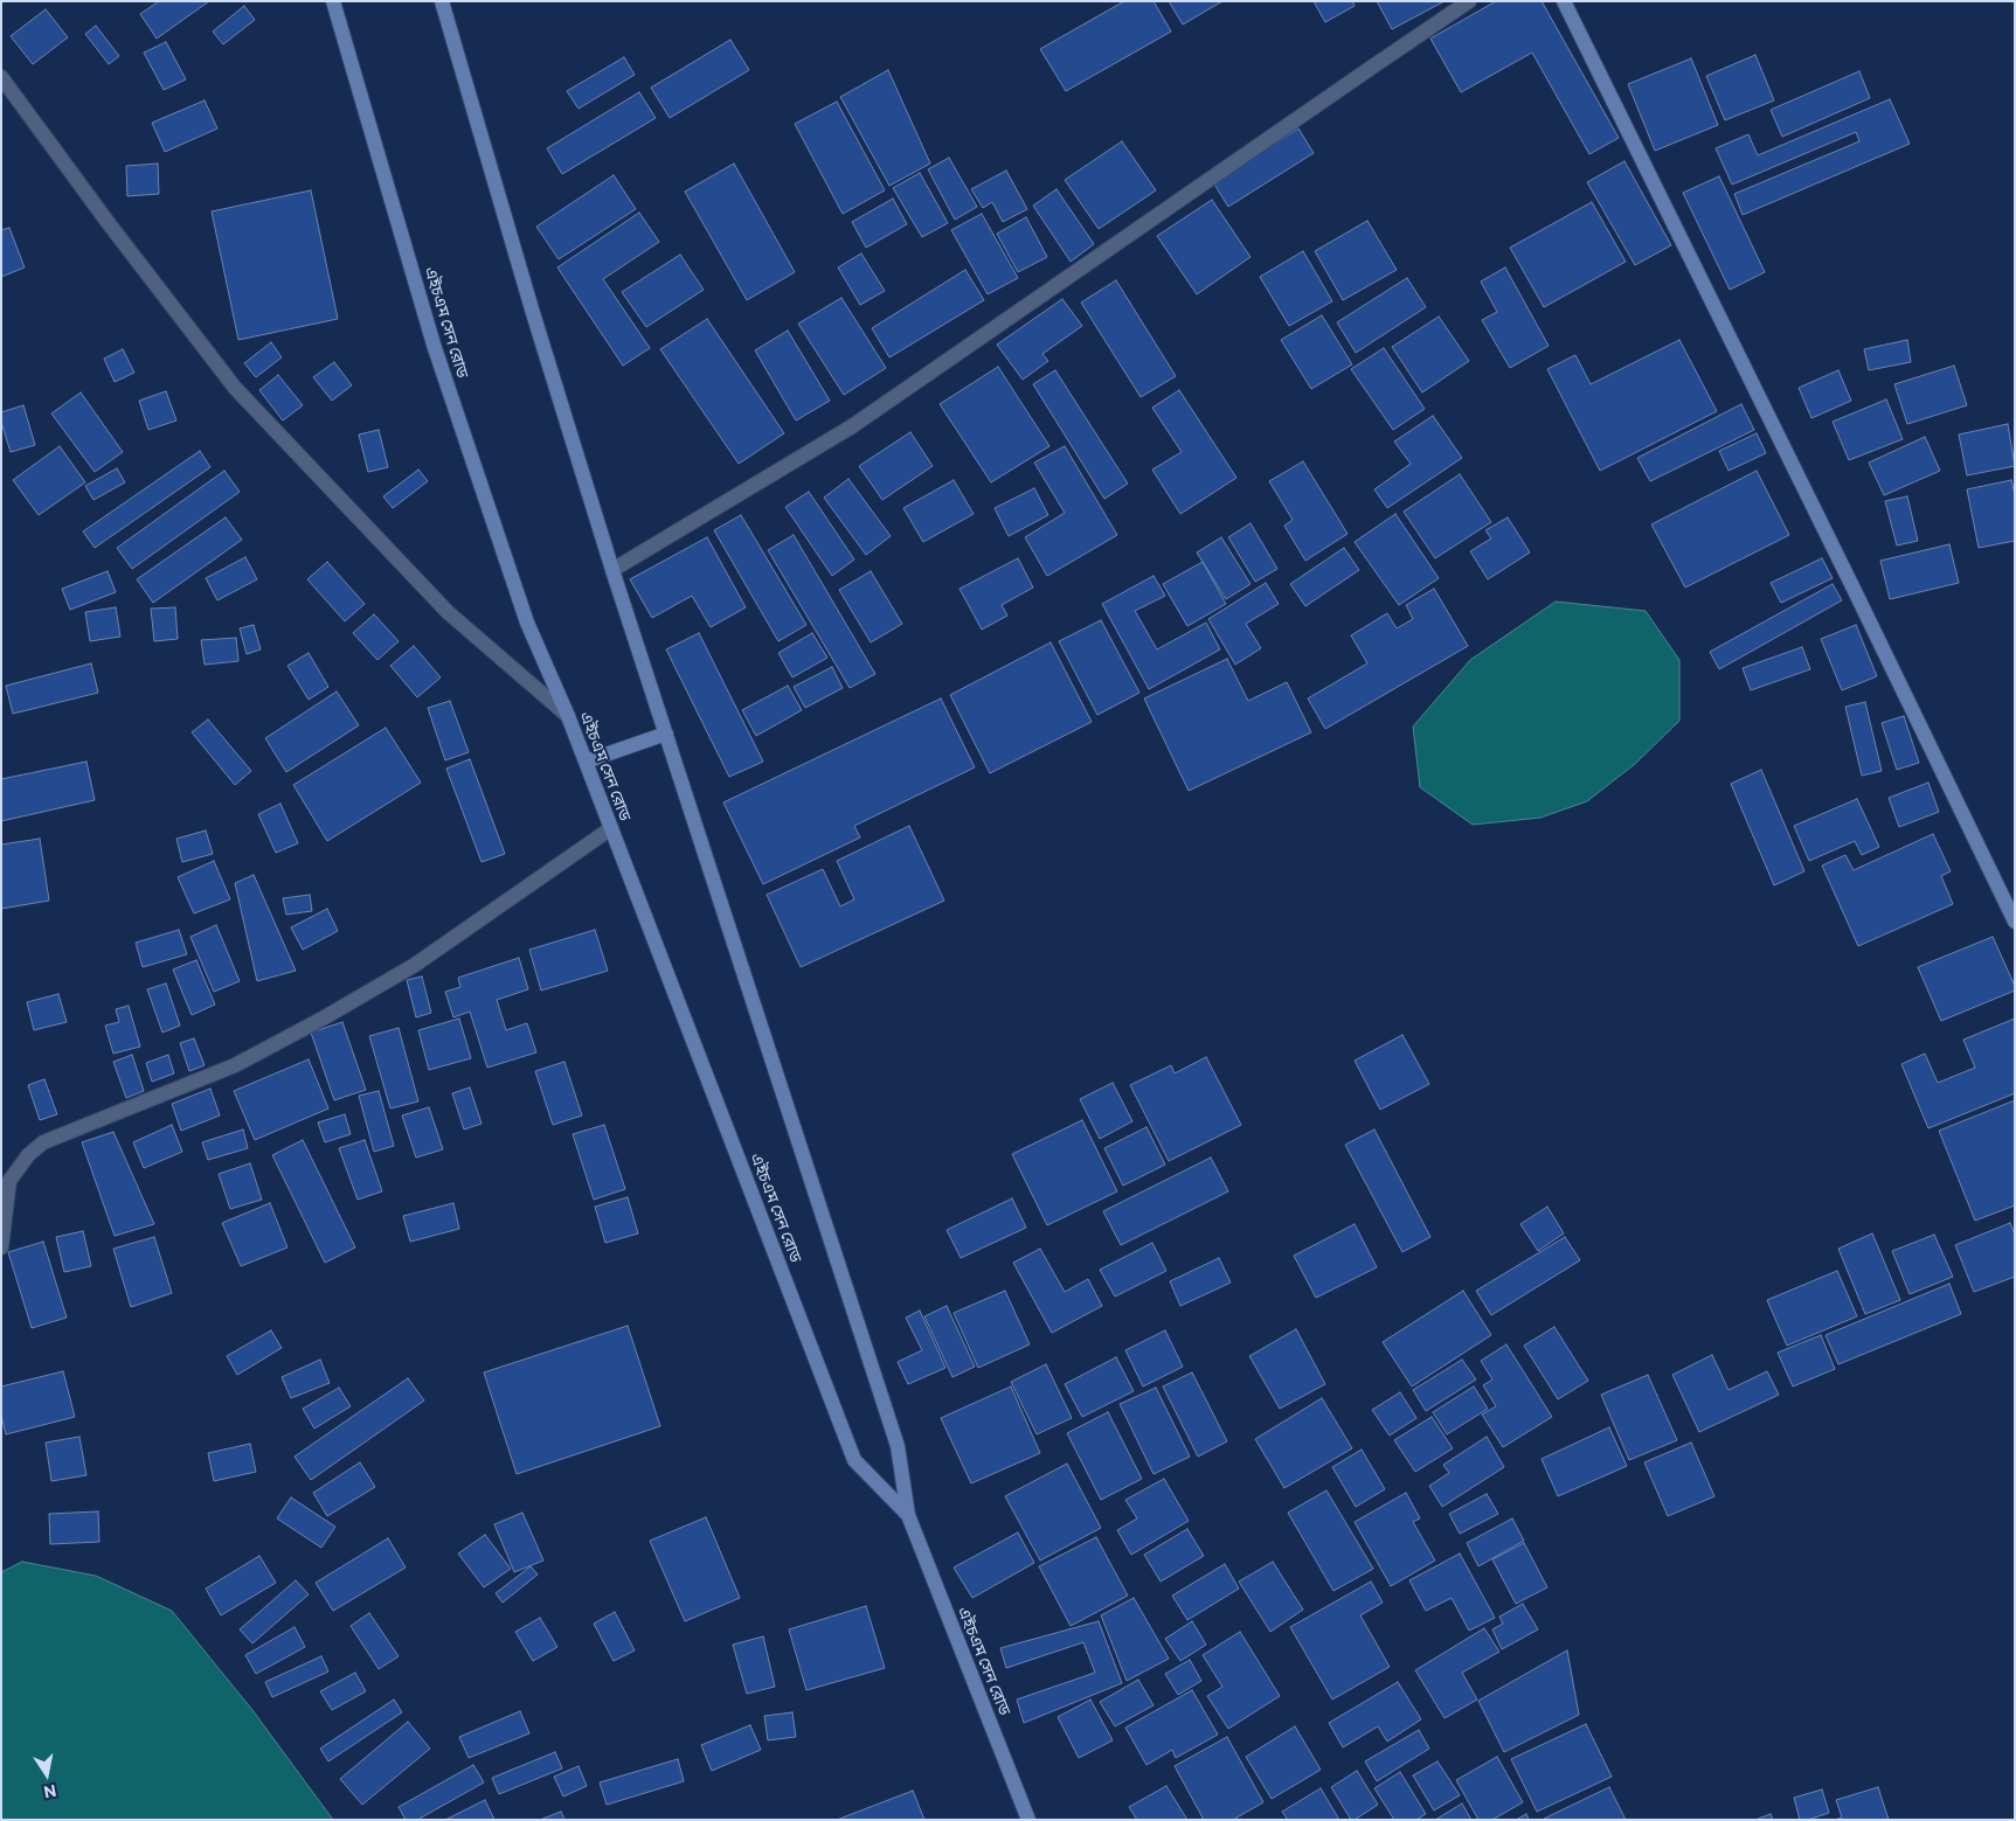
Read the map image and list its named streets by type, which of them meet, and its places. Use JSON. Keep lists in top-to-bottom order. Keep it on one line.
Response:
{"streets":{"main road":["এইচএম সেন রোড"]},"north":"bottom"}
